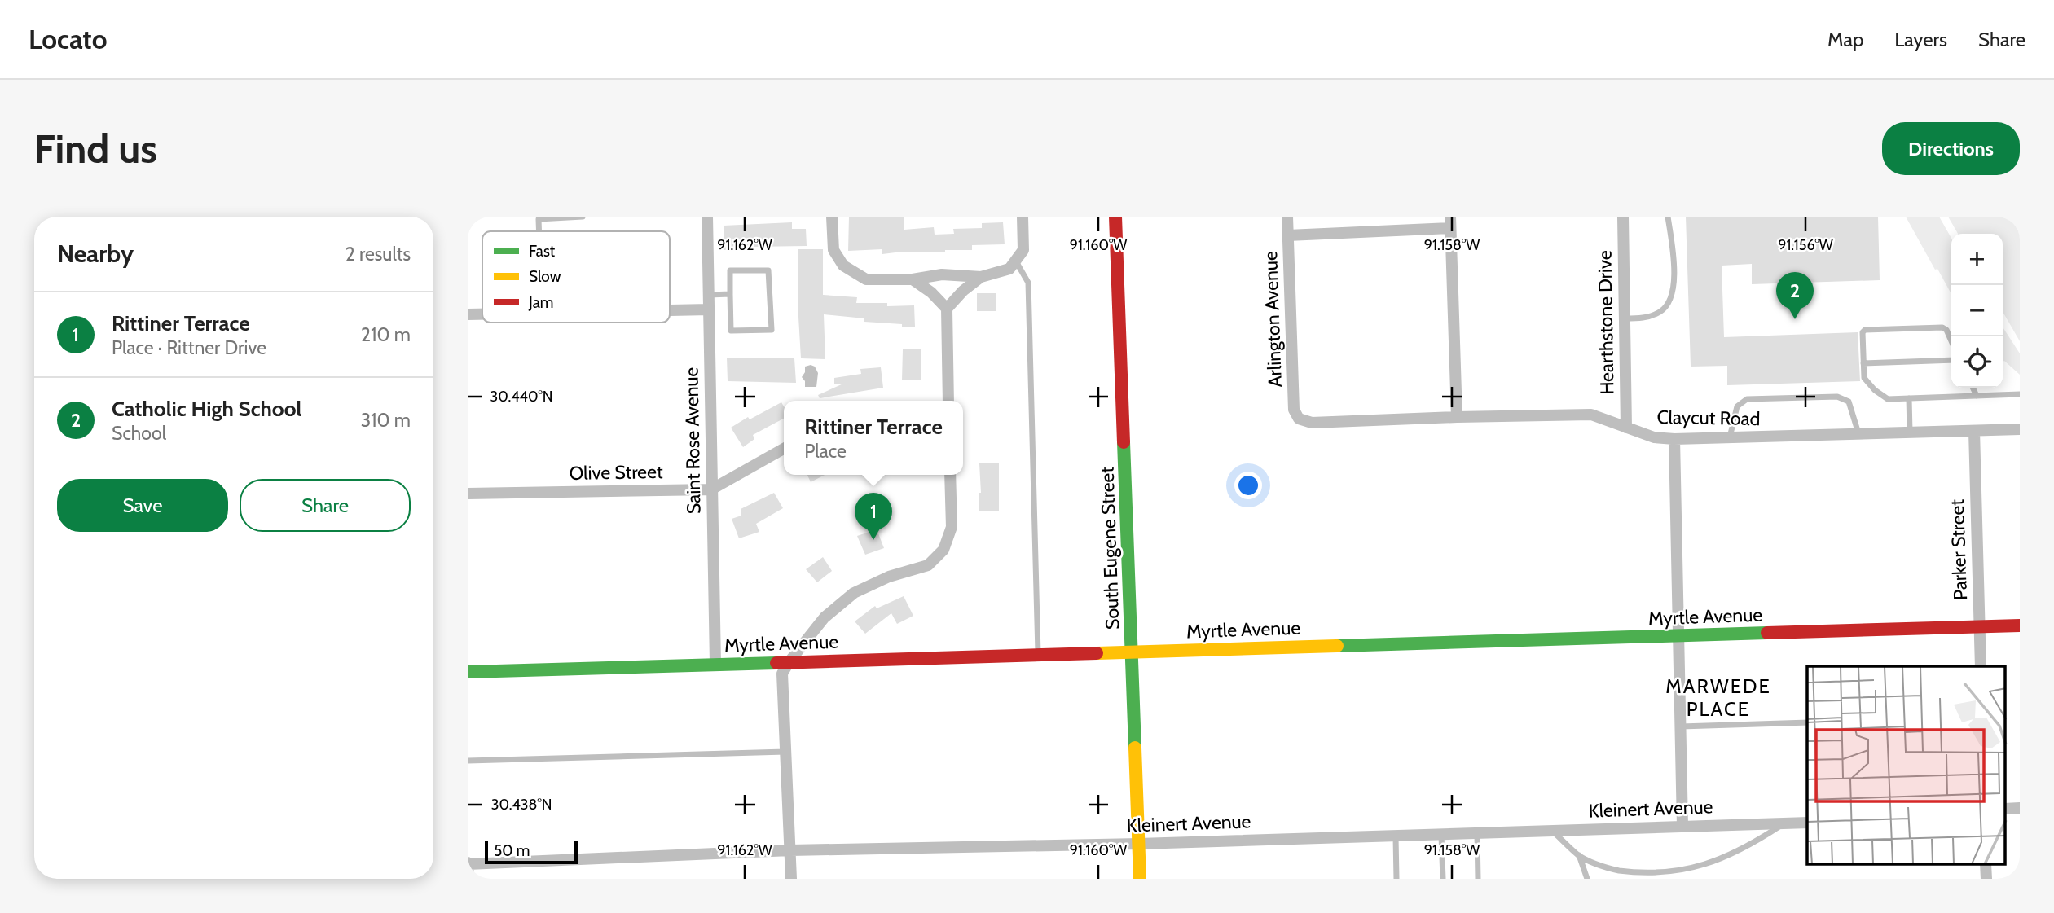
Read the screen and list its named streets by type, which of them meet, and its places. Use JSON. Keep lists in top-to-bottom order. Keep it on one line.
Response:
{"streets":{"street":["Arlington Avenue","Hearthstone Drive","Claycut Road","Saint Rose Avenue","Olive Street","South Eugene Street","Parker Street","Myrtle Avenue","Kleinert Avenue"]},"crossings":[["Arlington Avenue","Claycut Road"],["Hearthstone Drive","Claycut Road"],["Claycut Road","Parker Street"],["Saint Rose Avenue","Olive Street"],["Saint Rose Avenue","Myrtle Avenue"],["South Eugene Street","Myrtle Avenue"],["South Eugene Street","Kleinert Avenue"],["Parker Street","Myrtle Avenue"]],"districts":["MARWEDE PLACE"],"legend":["Fast","Slow","Jam"],"scale_bar":"50 m","page":{"header":"Locato","nav":["Map","Layers","Share"],"buttons":["Directions",["Save","Share"]],"title":"Find us","heading":["Nearby","2 results"],"map_buttons":["+","−"],"pins":["2","1"],"list":[{"mark":"1","name":"Rittiner Terrace","note":"Place · Rittner Drive","value":"210 m"},{"mark":"2","name":"Catholic High School","note":"School","value":"310 m"}],"popup":["Rittiner Terrace","Place"],"scale":"50 m"},"coordinates":["91.162°W","91.160°W","91.158°W","91.156°W","30.440°N","30.438°N"]}
